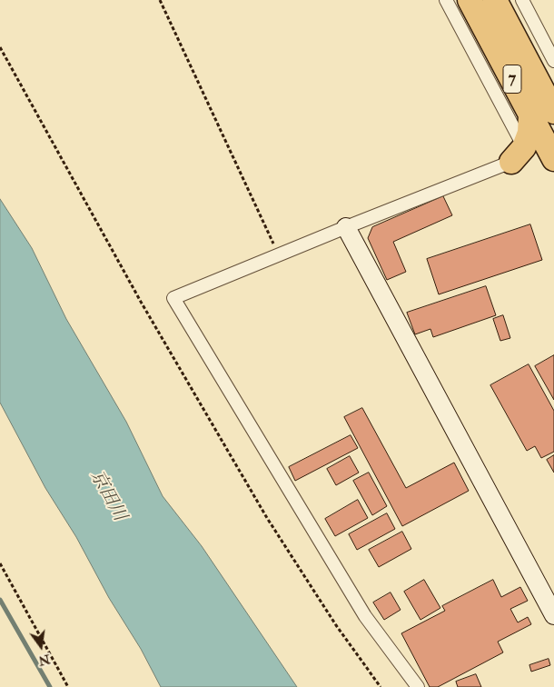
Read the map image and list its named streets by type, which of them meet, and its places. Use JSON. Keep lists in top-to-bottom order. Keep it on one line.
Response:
{"streets":{"highway":["7"]},"water":["京田川"],"north":"bottom"}
